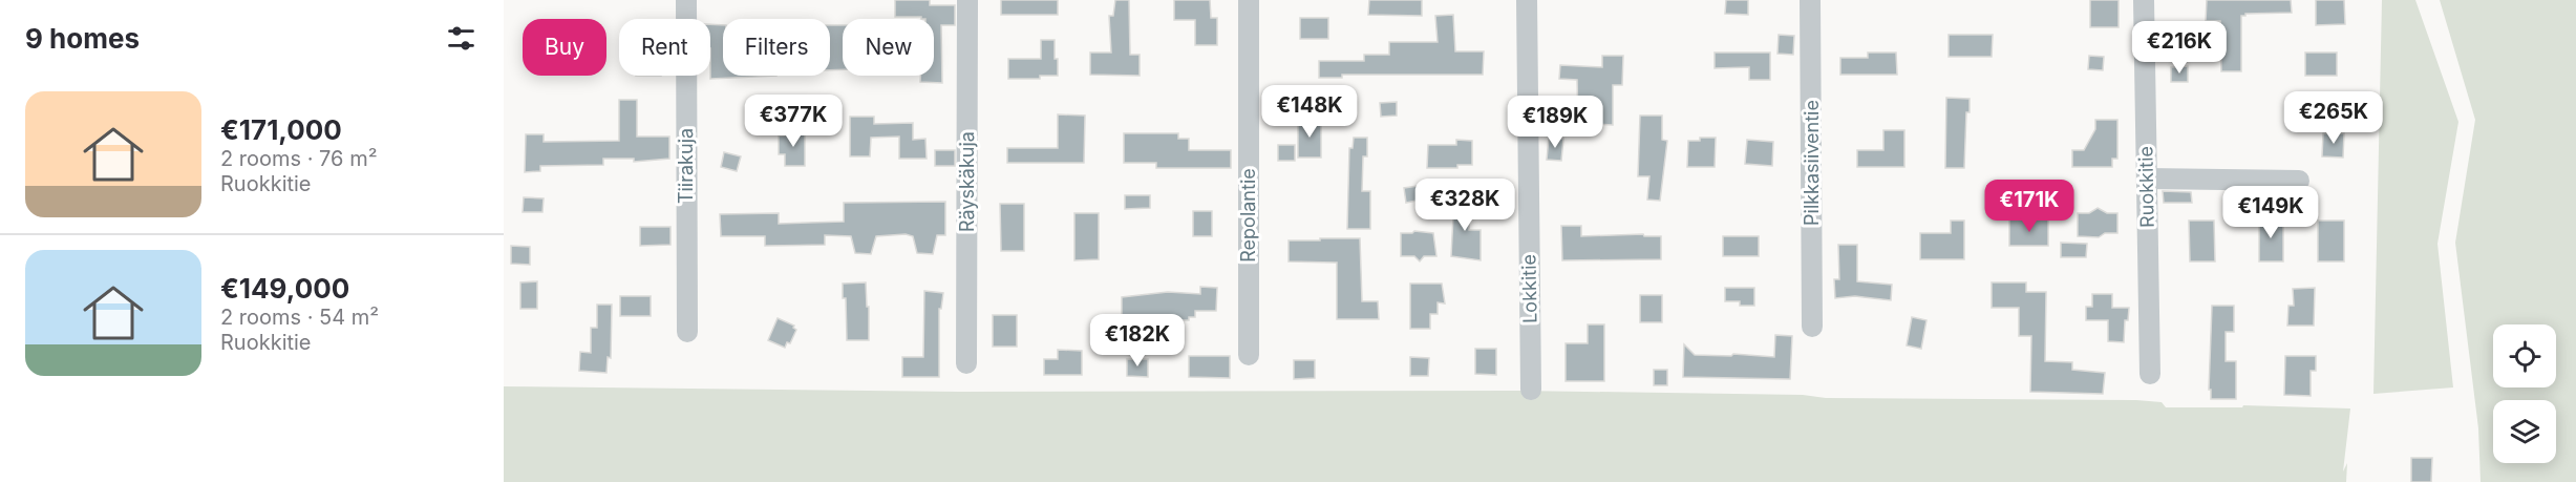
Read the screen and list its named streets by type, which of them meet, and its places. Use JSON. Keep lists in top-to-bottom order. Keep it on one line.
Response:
{"streets":{"street":["Pilkkasiiventie","Tiirakuja","Räyskäkuja","Ruokkitie","Repolantie","Lokkitie"]},"page":{"heading":"9 homes","chip":["Buy","Rent","Filters","New"],"price":["€216K","€148K","€265K","€377K","€189K","€328K","€171K","€149K","€182K"],"list":[{"name":"€171,000","note":"2 rooms · 76 m² · Ruokkitie"},{"name":"€149,000","note":"2 rooms · 54 m² · Ruokkitie"}]}}
